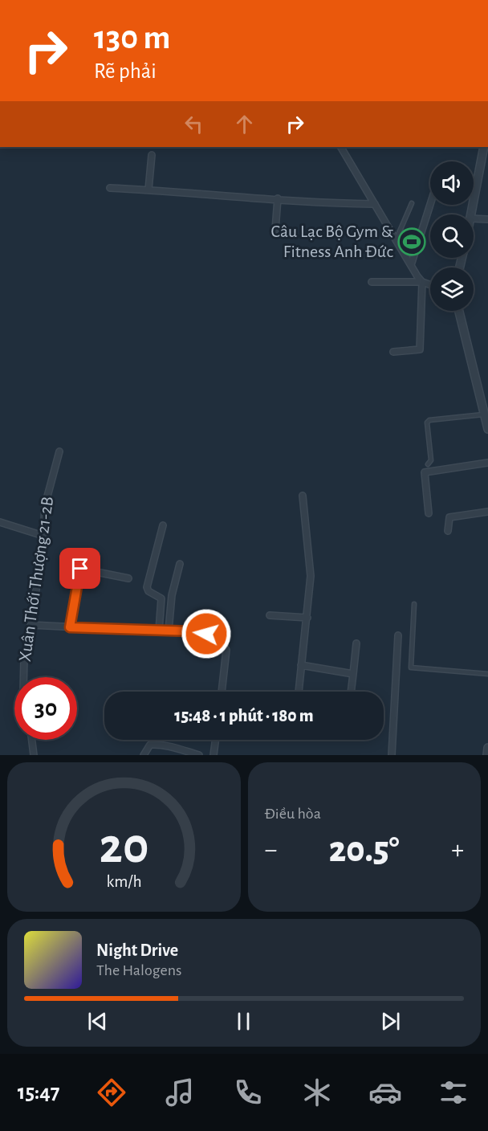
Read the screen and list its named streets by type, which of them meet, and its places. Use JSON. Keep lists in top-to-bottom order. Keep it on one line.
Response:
{"streets":{"street":["Xuân Thới Thượng 21-2B"]},"places":{"sports":["Câu Lạc Bộ Gym & Fitness Anh Đức"]},"page":{"turn":["130 m","Rẽ phải"],"limit":"30","trip":"15:48 · 1 phút · 180 m","tile":"Điều hòa","heat":["−","20.5°","+"],"song":["Night Drive","The Halogens"],"tabs":"15:47","gauge":["20","km/h"]}}
